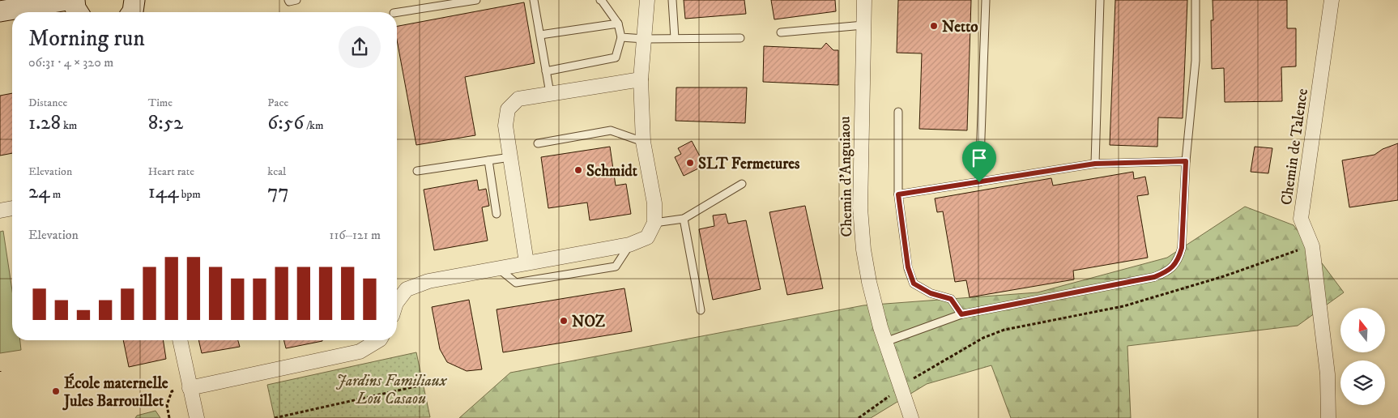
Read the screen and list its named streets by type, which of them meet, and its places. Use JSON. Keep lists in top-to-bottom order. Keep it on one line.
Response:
{"streets":{"street":["Chemin de Talence","Chemin d'Anguiaou"]},"parks":["Jardins Familiaux Lou Casaou"],"places":["Netto","SLT Fermetures","Schmidt","NOZ","École maternelle Jules Barrouillet"],"north":"top","page":{"heading":["Morning run","06:31 · 4 × 320 m"],"stats":[["Distance","1.28 km"],["Time","8:52"],["Pace","6:56 /km"],["Elevation","24 m"],["Heart rate","144 bpm"],["kcal","77"]],"chart":["Elevation","116–121 m"]}}
